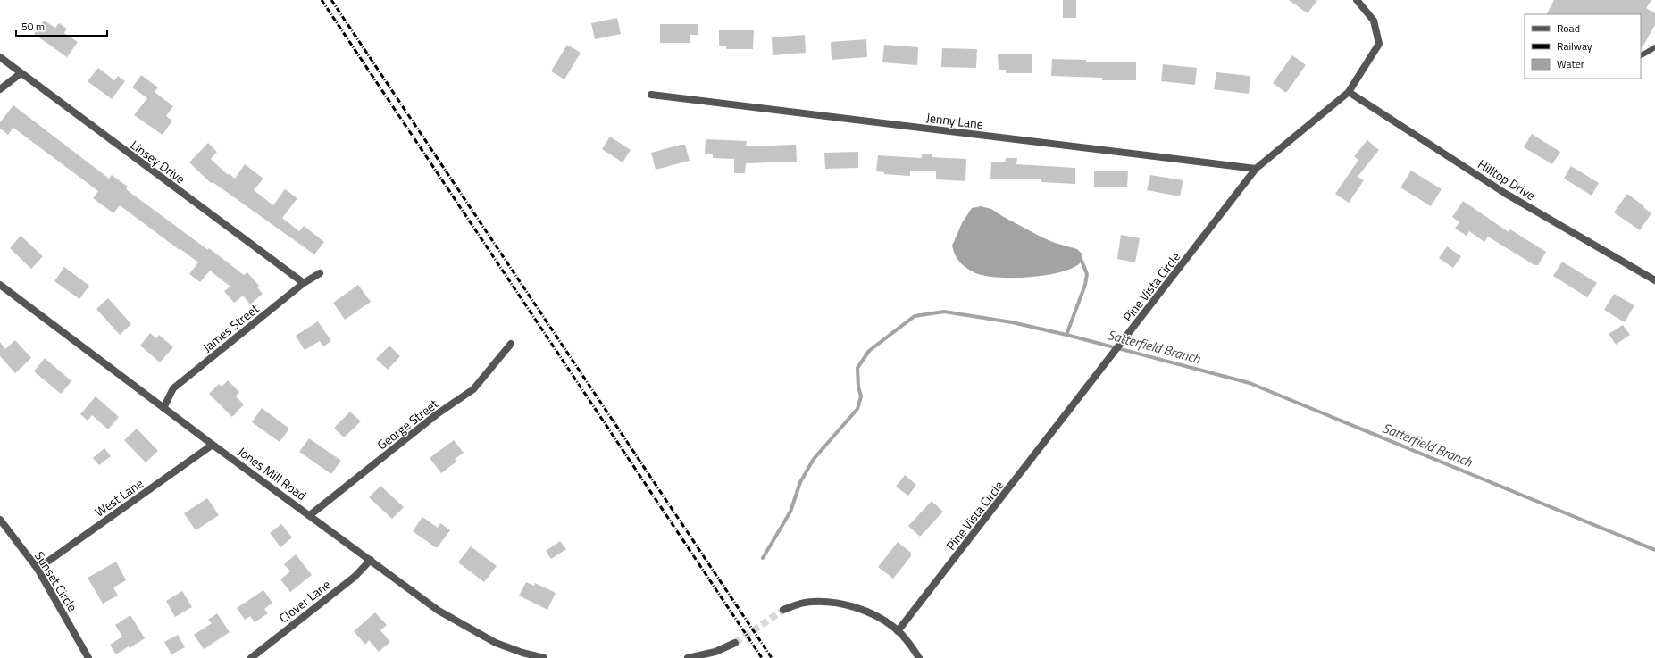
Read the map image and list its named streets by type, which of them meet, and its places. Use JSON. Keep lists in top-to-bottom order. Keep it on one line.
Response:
{"streets":{"street":["Jenny Lane","Linsey Drive","Hilltop Drive","Pine Vista Circle","James Street","George Street","Jones Mill Road","West Lane","Sunset Circle","Clover Lane"]},"crossings":[["Jenny Lane","Pine Vista Circle"],["Linsey Drive","James Street"],["Hilltop Drive","Pine Vista Circle"],["James Street","Jones Mill Road"],["George Street","Jones Mill Road"],["Jones Mill Road","West Lane"],["Jones Mill Road","Clover Lane"],["West Lane","Sunset Circle"]],"water":["Satterfield Branch"],"legend":["Road","Railway","Water"],"scale_bar":"50 m"}
